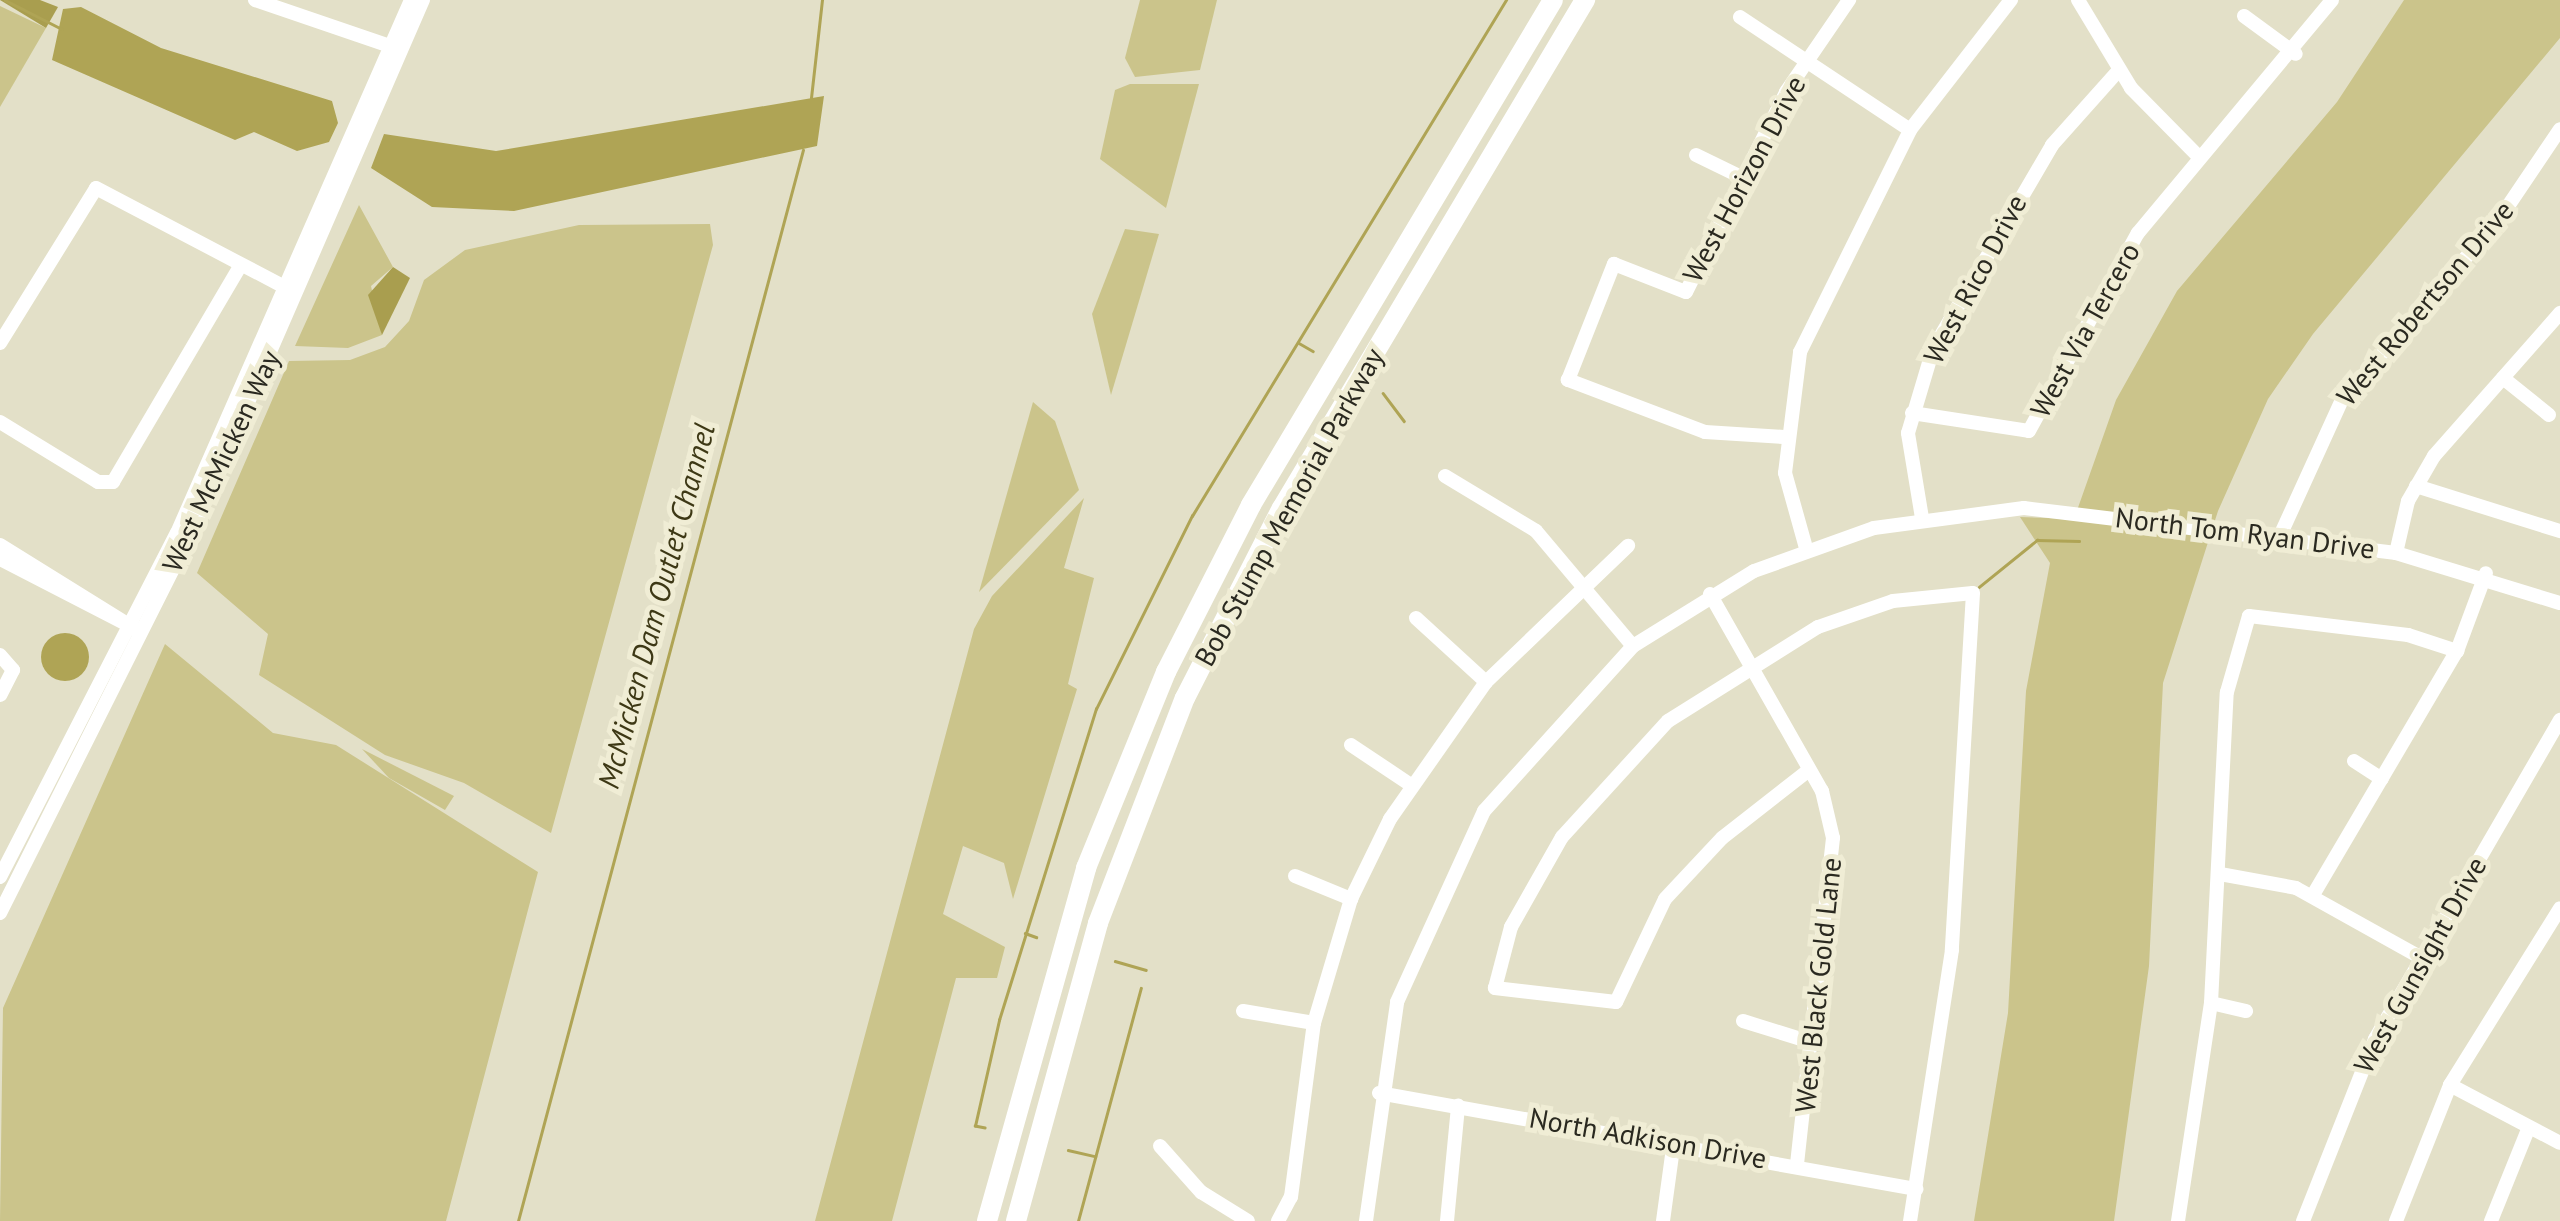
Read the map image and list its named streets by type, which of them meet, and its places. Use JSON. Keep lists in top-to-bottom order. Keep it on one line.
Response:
{"streets":{"highway":["Bob Stump Memorial Parkway"],"street":["West Horizon Drive","West Rico Drive","West Robertson Drive","West Via Tercero","West McMicken Way","North Tom Ryan Drive","West Gunsight Drive","West Black Gold Lane","North Adkison Drive"]},"crossings":[["West Rico Drive","West Via Tercero"],["West Rico Drive","North Tom Ryan Drive"],["West Robertson Drive","North Tom Ryan Drive"],["North Tom Ryan Drive","West Black Gold Lane"],["North Tom Ryan Drive","North Adkison Drive"],["West Black Gold Lane","North Adkison Drive"]],"water":["McMicken Dam Outlet Channel"]}
